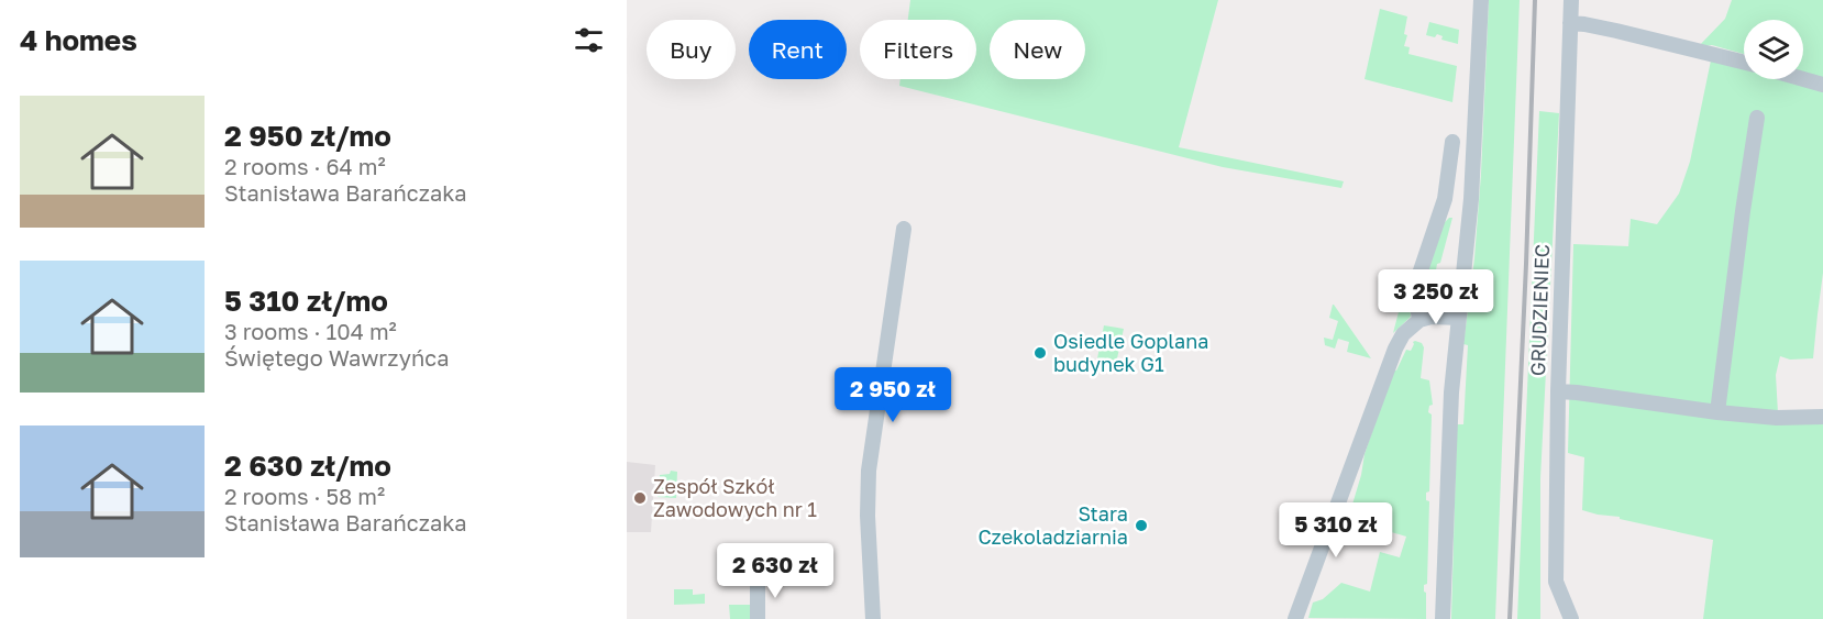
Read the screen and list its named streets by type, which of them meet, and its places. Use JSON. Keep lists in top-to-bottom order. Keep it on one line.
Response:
{"streets":{"street":["GRUDZIENIEC"]},"places":["Osiedle Goplana budynek G1","Zespół Szkół Zawodowych nr 1","Stara Czekoladziarnia"],"page":{"heading":"4 homes","chip":["Buy","Rent","Filters","New"],"list":[{"name":"2 950 zł/mo","note":"2 rooms · 64 m² · Stanisława Barańczaka"},{"name":"5 310 zł/mo","note":"3 rooms · 104 m² · Świętego Wawrzyńca"},{"name":"2 630 zł/mo","note":"2 rooms · 58 m² · Stanisława Barańczaka"}],"price":["3 250 zł","2 950 zł","5 310 zł","2 630 zł"]}}
